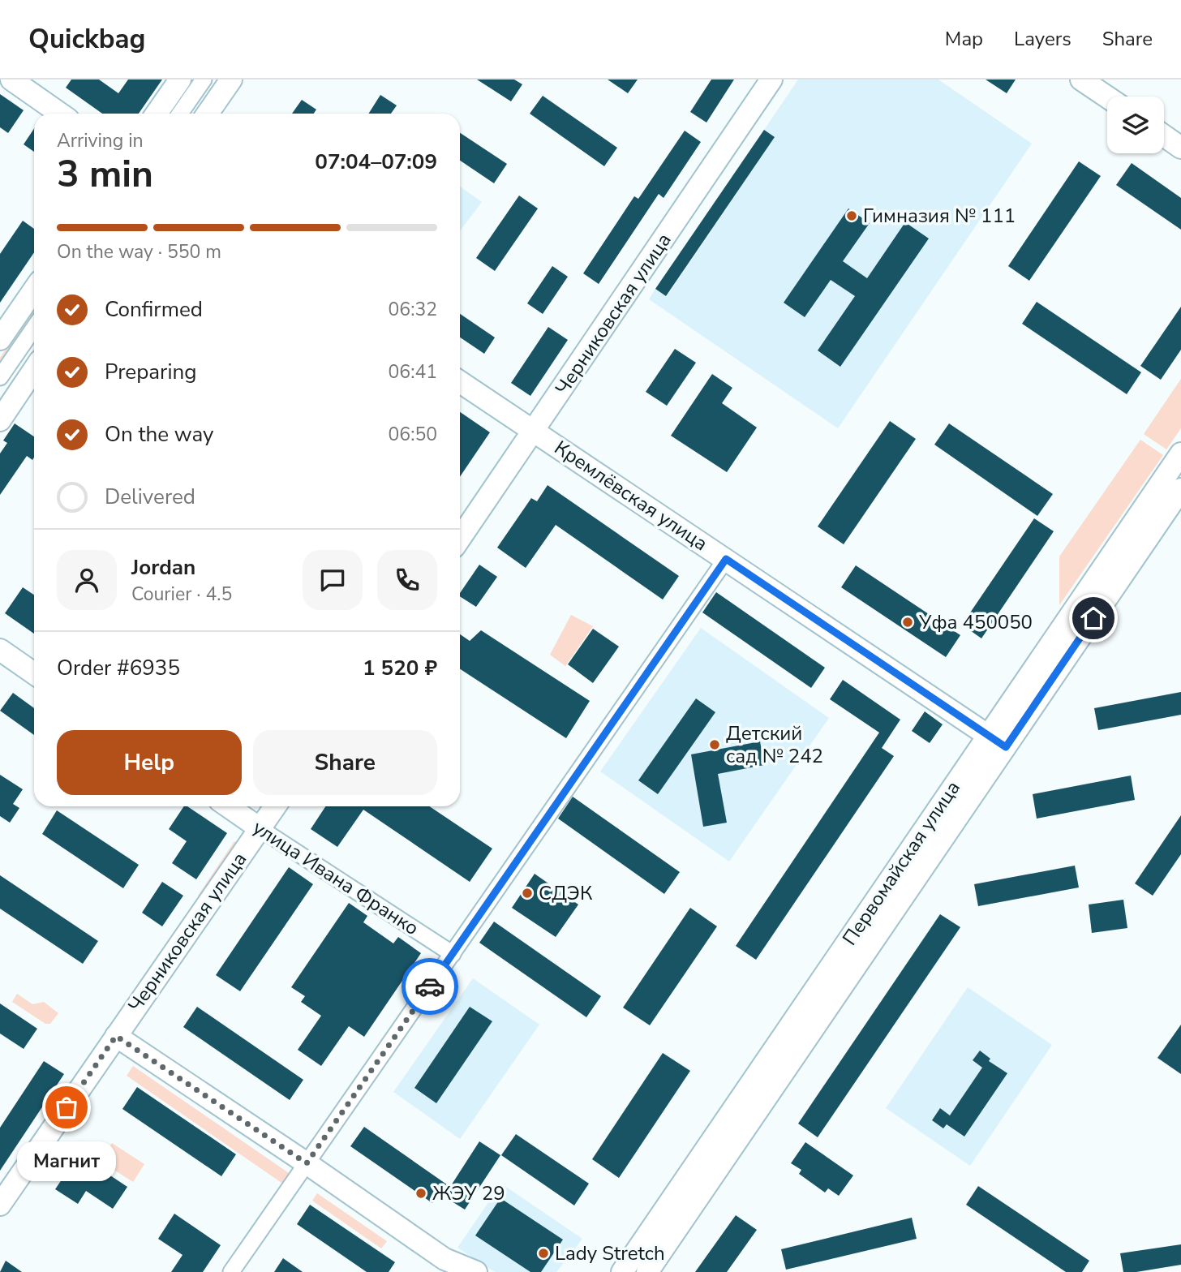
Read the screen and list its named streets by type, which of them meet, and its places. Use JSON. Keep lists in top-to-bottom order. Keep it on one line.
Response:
{"streets":{"street":["Черниковская улица","Кремлёвская улица","Первомайская улица","улица Ивана Франко"]},"crossings":[["Черниковская улица","Кремлёвская улица"],["Черниковская улица","улица Ивана Франко"],["Кремлёвская улица","Первомайская улица"]],"places":["Гимназия № 111","Уфа 450050","Детский сад № 242","СДЭК","Магнит","ЖЭУ 29","Lady Stretch"],"page":{"header":"Quickbag","nav":["Map","Layers","Share"],"heading":["3 min","Arriving in","07:04–07:09"],"panel":["Jordan","Courier · 4.5","Order #6935","1 520 ₽"],"bar":"On the way · 550 m","list":[["Confirmed","06:32"],["Preparing","06:41"],["On the way","06:50"],"Delivered"],"buttons":["Help","Share"],"bubble":"Магнит"}}
